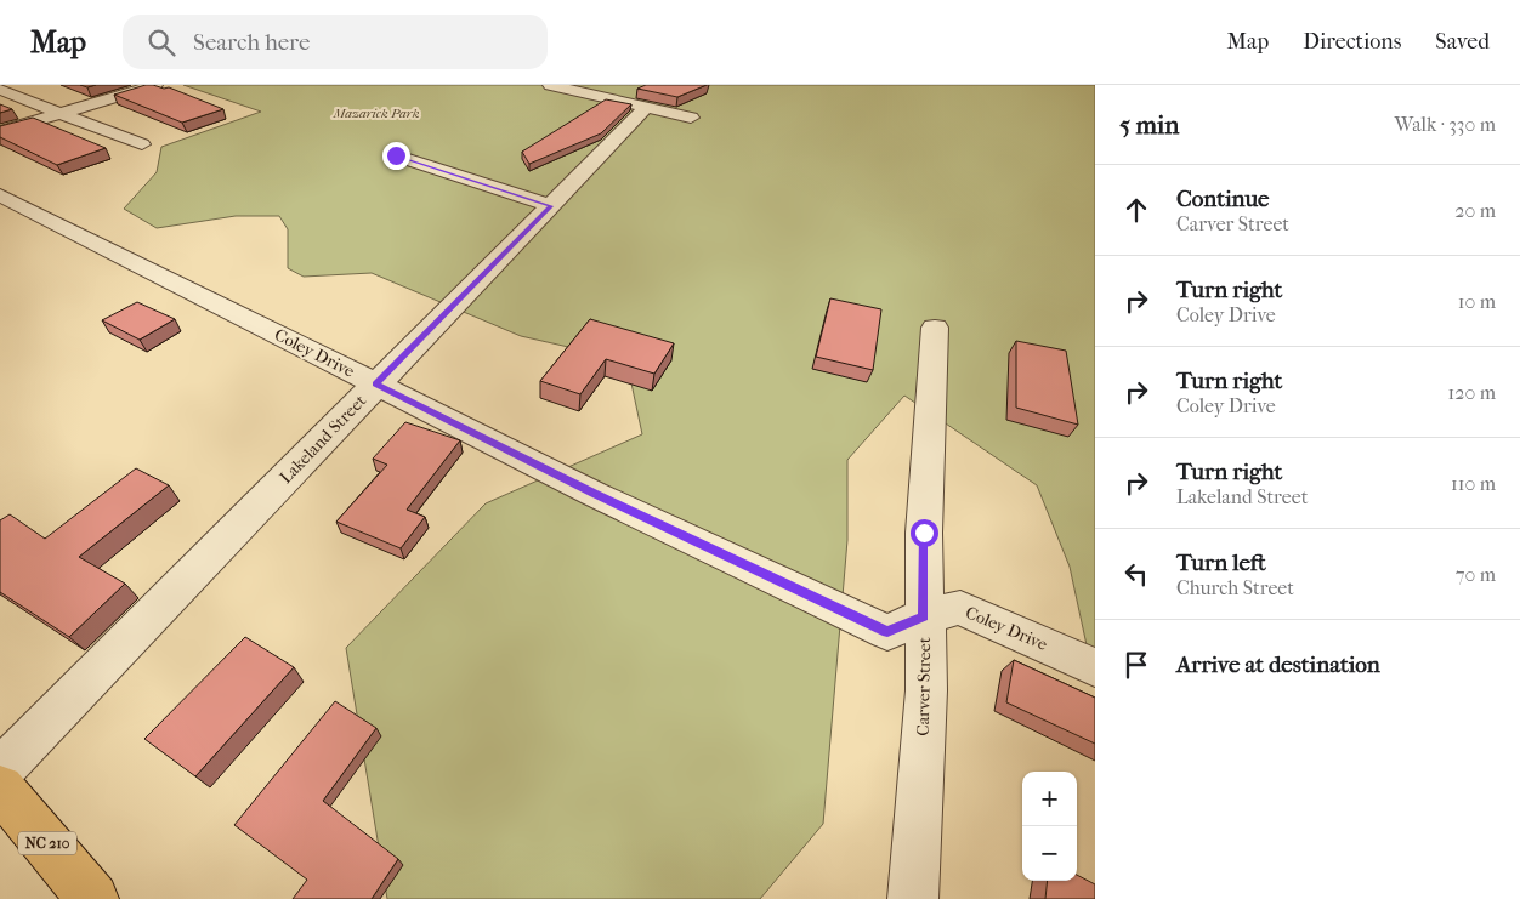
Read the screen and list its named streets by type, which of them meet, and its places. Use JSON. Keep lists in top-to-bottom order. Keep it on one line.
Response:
{"streets":{"main road":["NC 210"],"street":["Coley Drive","Lakeland Street","Carver Street"]},"crossings":[["Coley Drive","Lakeland Street"],["Coley Drive","Carver Street"]],"parks":["Mazarick Park"],"page":{"header":"Map","search":"Search here","nav":["Map","Directions","Saved"],"heading":["5 min","Walk · 330 m"],"list":[["Continue","Carver Street","20 m"],["Turn right","Coley Drive","10 m"],["Turn right","Coley Drive","120 m"],["Turn right","Lakeland Street","110 m"],["Turn left","Church Street","70 m"],"Arrive at destination"],"map_buttons":["+","−"]}}
